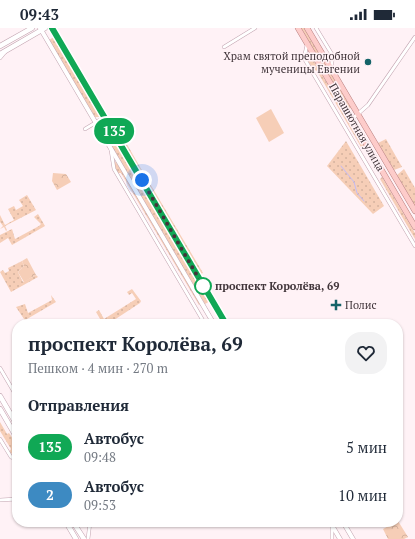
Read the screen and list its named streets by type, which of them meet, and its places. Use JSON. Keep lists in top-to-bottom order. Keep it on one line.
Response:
{"streets":{"main road":["Парашютная улица"]},"places":{"other":["Храм святой преподобной мученицы Евгении","проспект Королёва, 69"],"health":["Полис"]},"lines":["bus line 135"],"page":{"status":"09:43","on_map":"135","heading":[["проспект Королёва, 69","Пешком · 4 мин · 270 m"],"Отправления"],"list":[{"mark":"135","name":"Автобус","note":"09:48","value":"5 мин"},{"mark":"2","name":"Автобус","note":"09:53","value":"10 мин"}]}}
